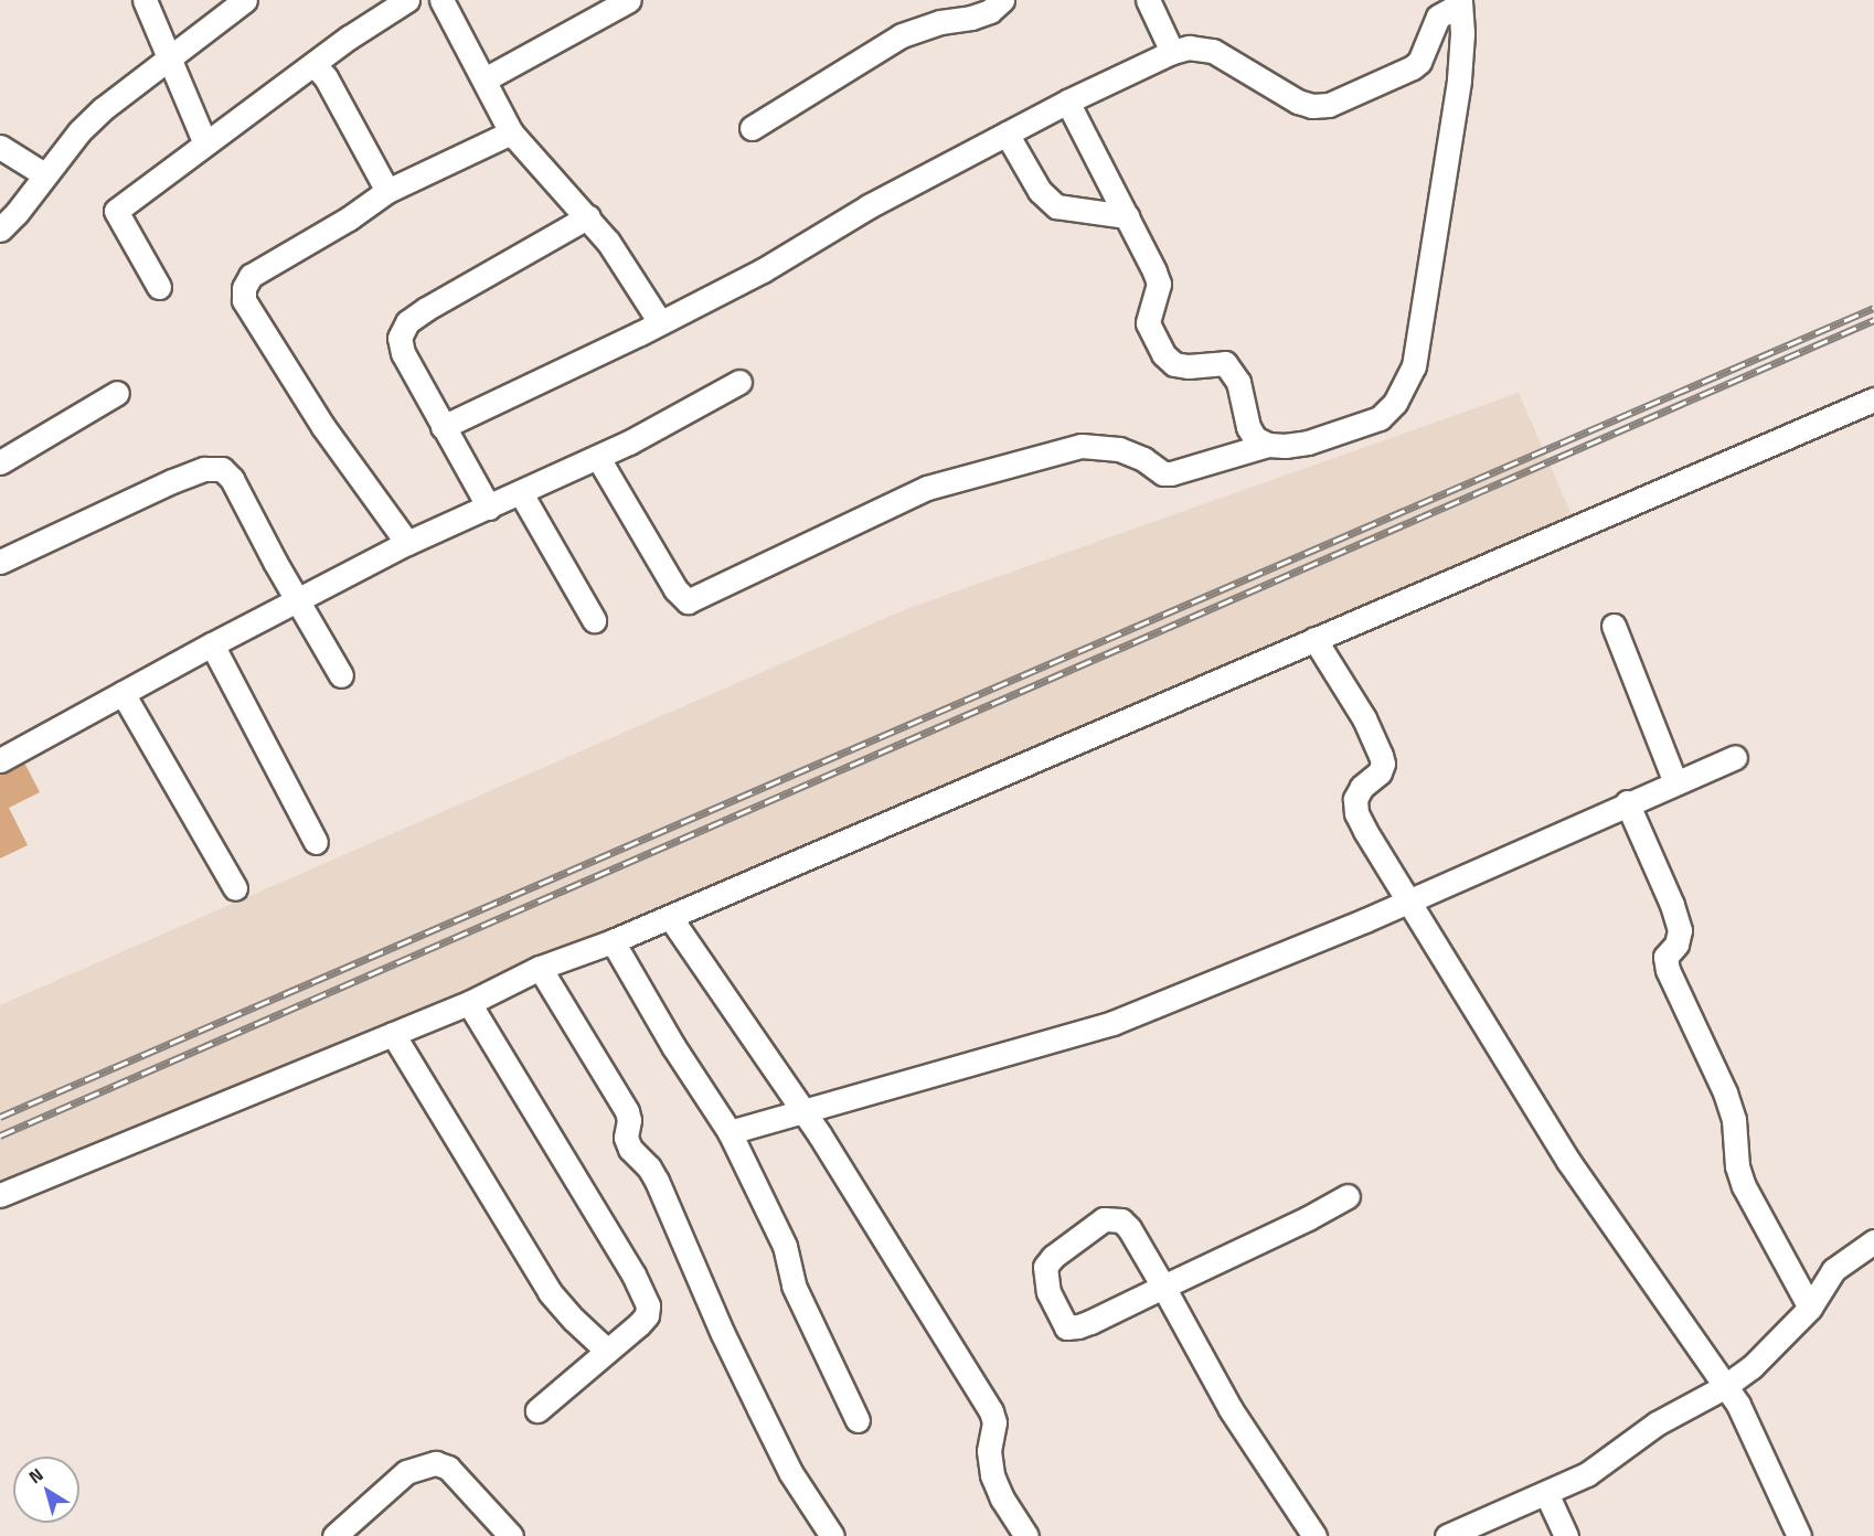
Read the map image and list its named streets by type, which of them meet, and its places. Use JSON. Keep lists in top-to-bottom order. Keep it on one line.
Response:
{"north":"top left"}
